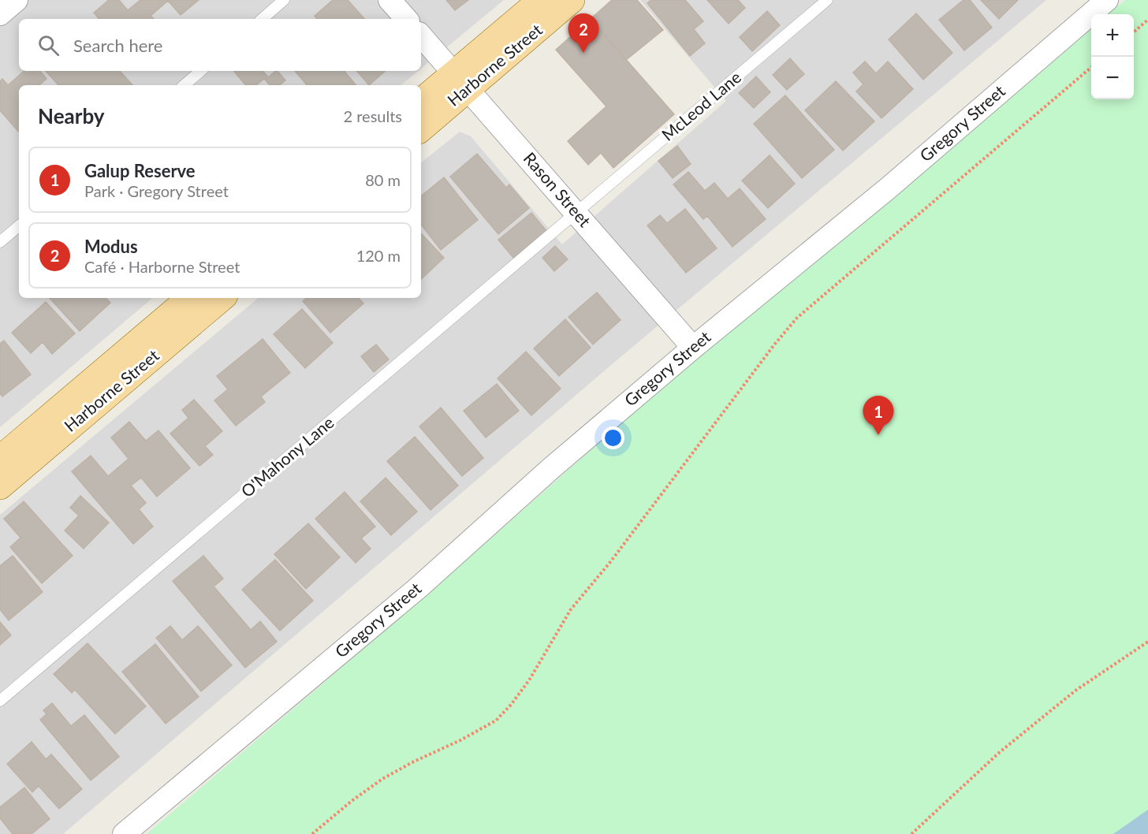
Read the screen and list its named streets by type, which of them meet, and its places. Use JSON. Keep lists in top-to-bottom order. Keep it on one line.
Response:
{"streets":{"main road":["Harborne Street"],"street":["Gregory Street","Rason Street"],"lane":["McLeod Lane","O'Mahony Lane"]},"crossings":[["Harborne Street","Rason Street"],["McLeod Lane","Rason Street"],["McLeod Lane","O'Mahony Lane"],["Gregory Street","Rason Street"],["Rason Street","O'Mahony Lane"]],"page":{"pins":["2","1"],"map_buttons":["+","−"],"search":"Search here","heading":["Nearby","2 results"],"list":[{"mark":"1","name":"Galup Reserve","note":"Park · Gregory Street","value":"80 m"},{"mark":"2","name":"Modus","note":"Café · Harborne Street","value":"120 m"}]}}
